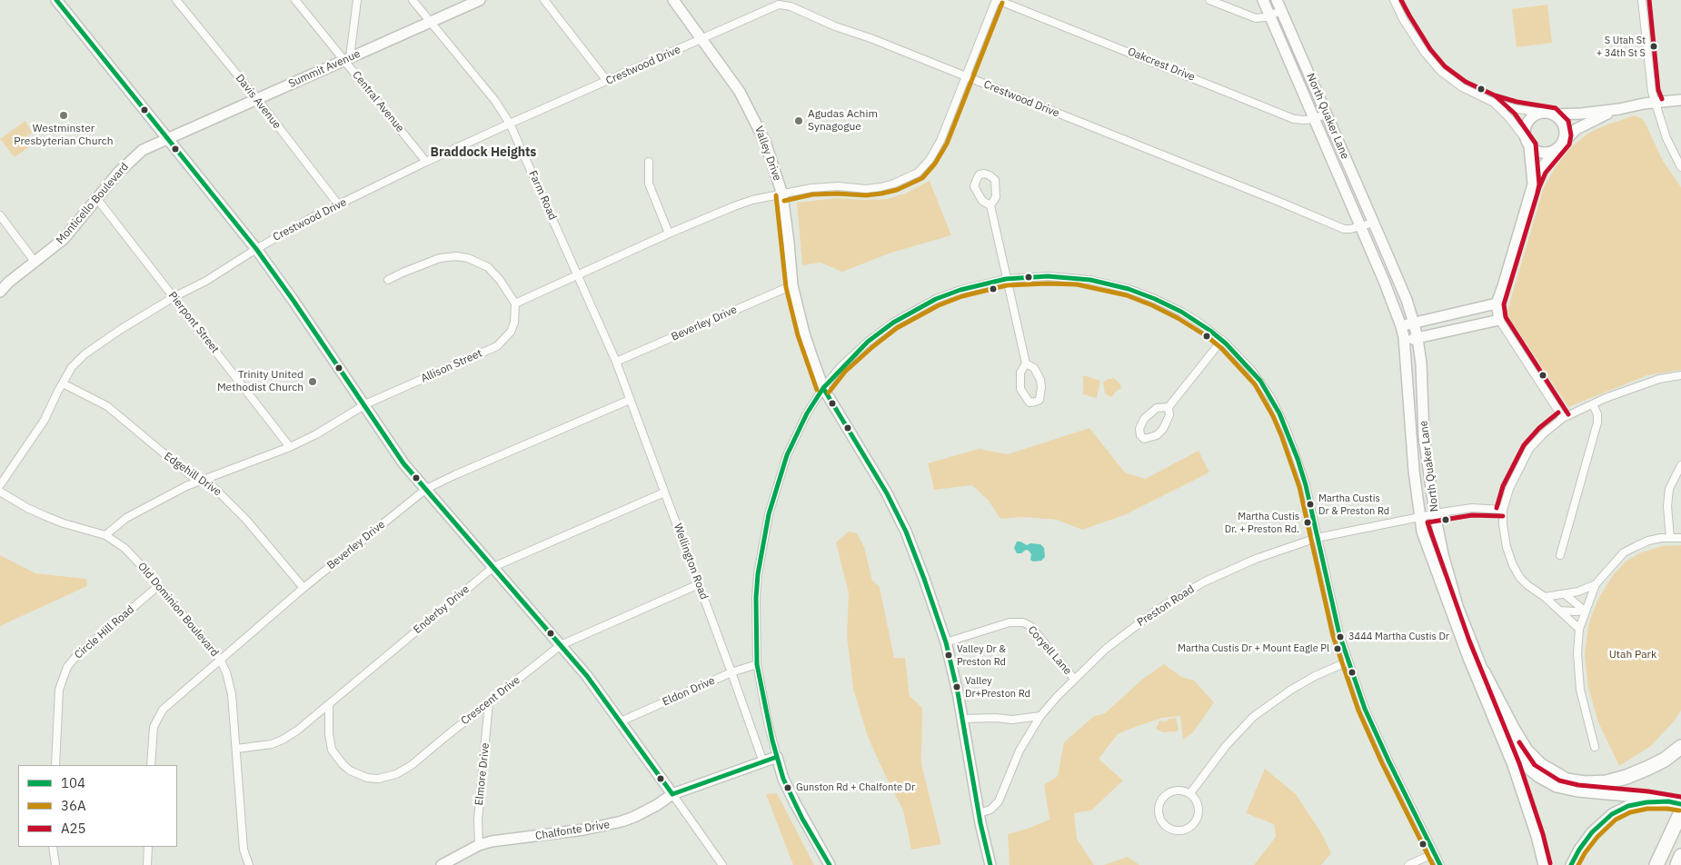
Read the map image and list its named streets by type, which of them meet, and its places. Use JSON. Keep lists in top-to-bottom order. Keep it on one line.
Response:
{"streets":{"street":["Oakcrest Drive","Crestwood Drive","Summit Avenue","Davis Avenue","Central Avenue","North Quaker Lane","Valley Drive","Farm Road","Monticello Boulevard","Pierpont Street","Beverley Drive","Allison Street","Edgehill Drive","Wellington Road","Preston Road","Old Dominion Boulevard","Enderby Drive","Circle Hill Road","Coryell Lane","Eldon Drive","Crescent Drive","Elmore Drive","Chalfonte Drive"]},"crossings":[["Oakcrest Drive","North Quaker Lane"],["Crestwood Drive","Davis Avenue"],["Crestwood Drive","Central Avenue"],["Crestwood Drive","North Quaker Lane"],["Crestwood Drive","Valley Drive"],["Crestwood Drive","Farm Road"],["Crestwood Drive","Pierpont Street"],["Crestwood Drive","Edgehill Drive"],["Summit Avenue","Davis Avenue"],["Summit Avenue","Central Avenue"],["Summit Avenue","Farm Road"],["Summit Avenue","Monticello Boulevard"],["North Quaker Lane","Preston Road"],["Valley Drive","Beverley Drive"],["Valley Drive","Preston Road"],["Valley Drive","Coryell Lane"],["Farm Road","Beverley Drive"],["Farm Road","Wellington Road"],["Monticello Boulevard","Pierpont Street"],["Pierpont Street","Allison Street"],["Beverley Drive","Edgehill Drive"],["Beverley Drive","Wellington Road"],["Beverley Drive","Old Dominion Boulevard"],["Allison Street","Edgehill Drive"],["Allison Street","Old Dominion Boulevard"],["Wellington Road","Enderby Drive"],["Wellington Road","Eldon Drive"],["Wellington Road","Crescent Drive"],["Wellington Road","Chalfonte Drive"],["Preston Road","Coryell Lane"],["Old Dominion Boulevard","Enderby Drive"],["Old Dominion Boulevard","Circle Hill Road"],["Enderby Drive","Crescent Drive"],["Crescent Drive","Elmore Drive"],["Elmore Drive","Chalfonte Drive"]],"districts":["Braddock Heights"],"parks":["Utah Park"],"places":["S Utah St + 34th St S","Westminster Presbyterian Church","Agudas Achim Synagogue","Trinity United Methodist Church","Martha Custis Dr & Preston Rd","Martha Custis Dr. + Preston Rd.","3444 Martha Custis Dr","Martha Custis Dr + Mount Eagle Pl","Valley Dr & Preston Rd","Valley Dr+Preston Rd","Gunston Rd + Chalfonte Dr"],"lines":["transit line 104","transit line A25","transit line 36A"],"legend":["104","36A","A25"]}
